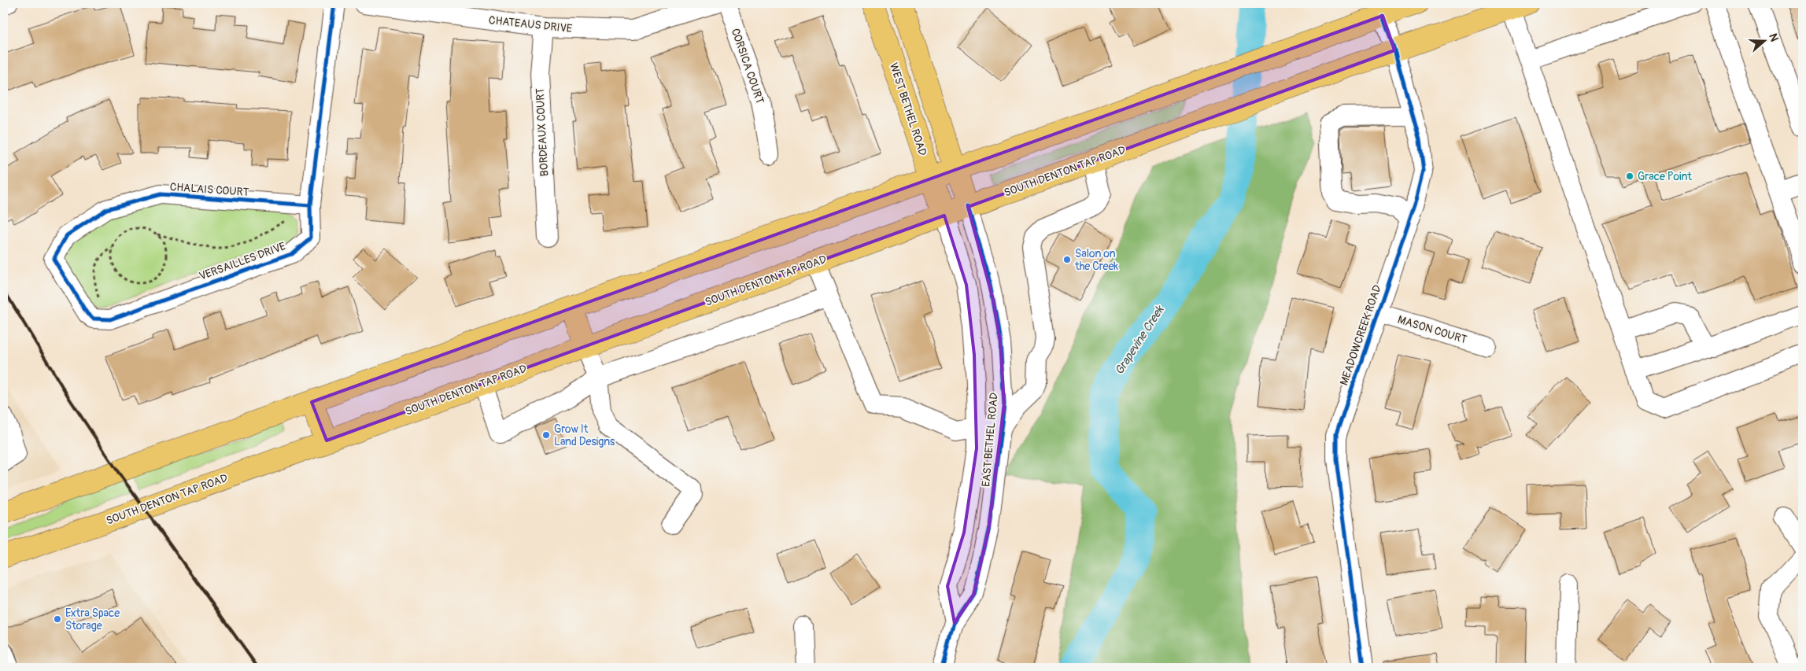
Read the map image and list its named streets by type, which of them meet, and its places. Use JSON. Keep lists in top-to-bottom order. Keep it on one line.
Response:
{"streets":{"main road":["WEST BETHEL ROAD","SOUTH DENTON TAP ROAD"],"street":["CHATEAUS DRIVE","CORSICA COURT","BORDEAUX COURT","CHALAIS COURT","VERSAILLES DRIVE","MASON COURT","MEADOWCREEK ROAD","EAST BETHEL ROAD"]},"crossings":[["CHATEAUS DRIVE","BORDEAUX COURT"],["WEST BETHEL ROAD","SOUTH DENTON TAP ROAD"],["WEST BETHEL ROAD","EAST BETHEL ROAD"],["SOUTH DENTON TAP ROAD","MEADOWCREEK ROAD"],["SOUTH DENTON TAP ROAD","EAST BETHEL ROAD"],["CHALAIS COURT","VERSAILLES DRIVE"],["MASON COURT","MEADOWCREEK ROAD"]],"water":["Grapevine Creek"],"places":["Grace Point","Salon on the Creek","Grow It Land Designs","Extra Space Storage"],"north":"right"}
